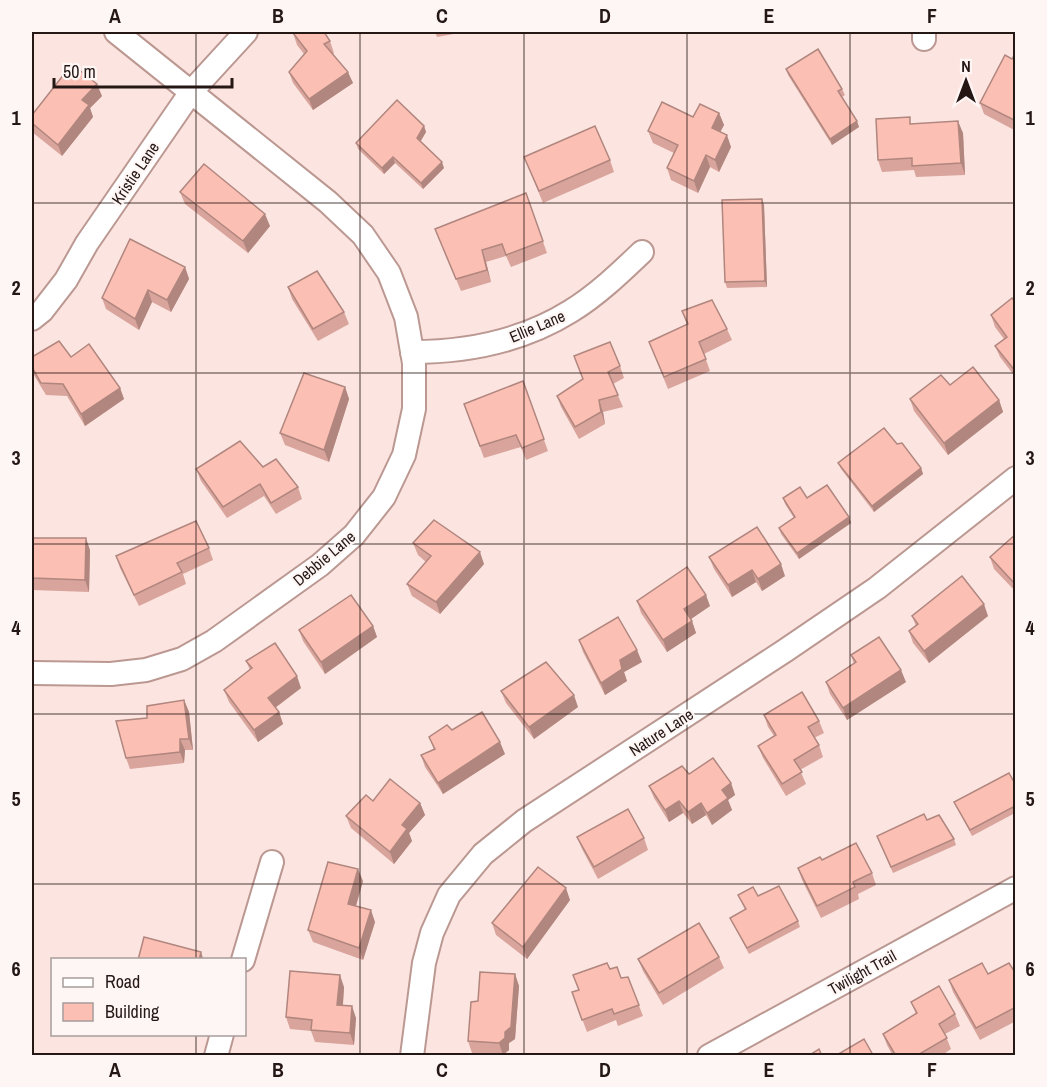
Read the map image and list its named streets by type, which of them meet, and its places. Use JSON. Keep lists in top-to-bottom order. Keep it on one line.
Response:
{"streets":{"street":["Kristie Lane","Ellie Lane","Debbie Lane","Nature Lane","Twilight Trail"]},"crossings":[["Kristie Lane","Debbie Lane"],["Ellie Lane","Debbie Lane"]],"legend":["Road","Building"],"scale_bar":"50 m","north":"top","grid":{"columns":["A","B","C","D","E","F"],"rows":["1","2","3","4","5","6"]}}
